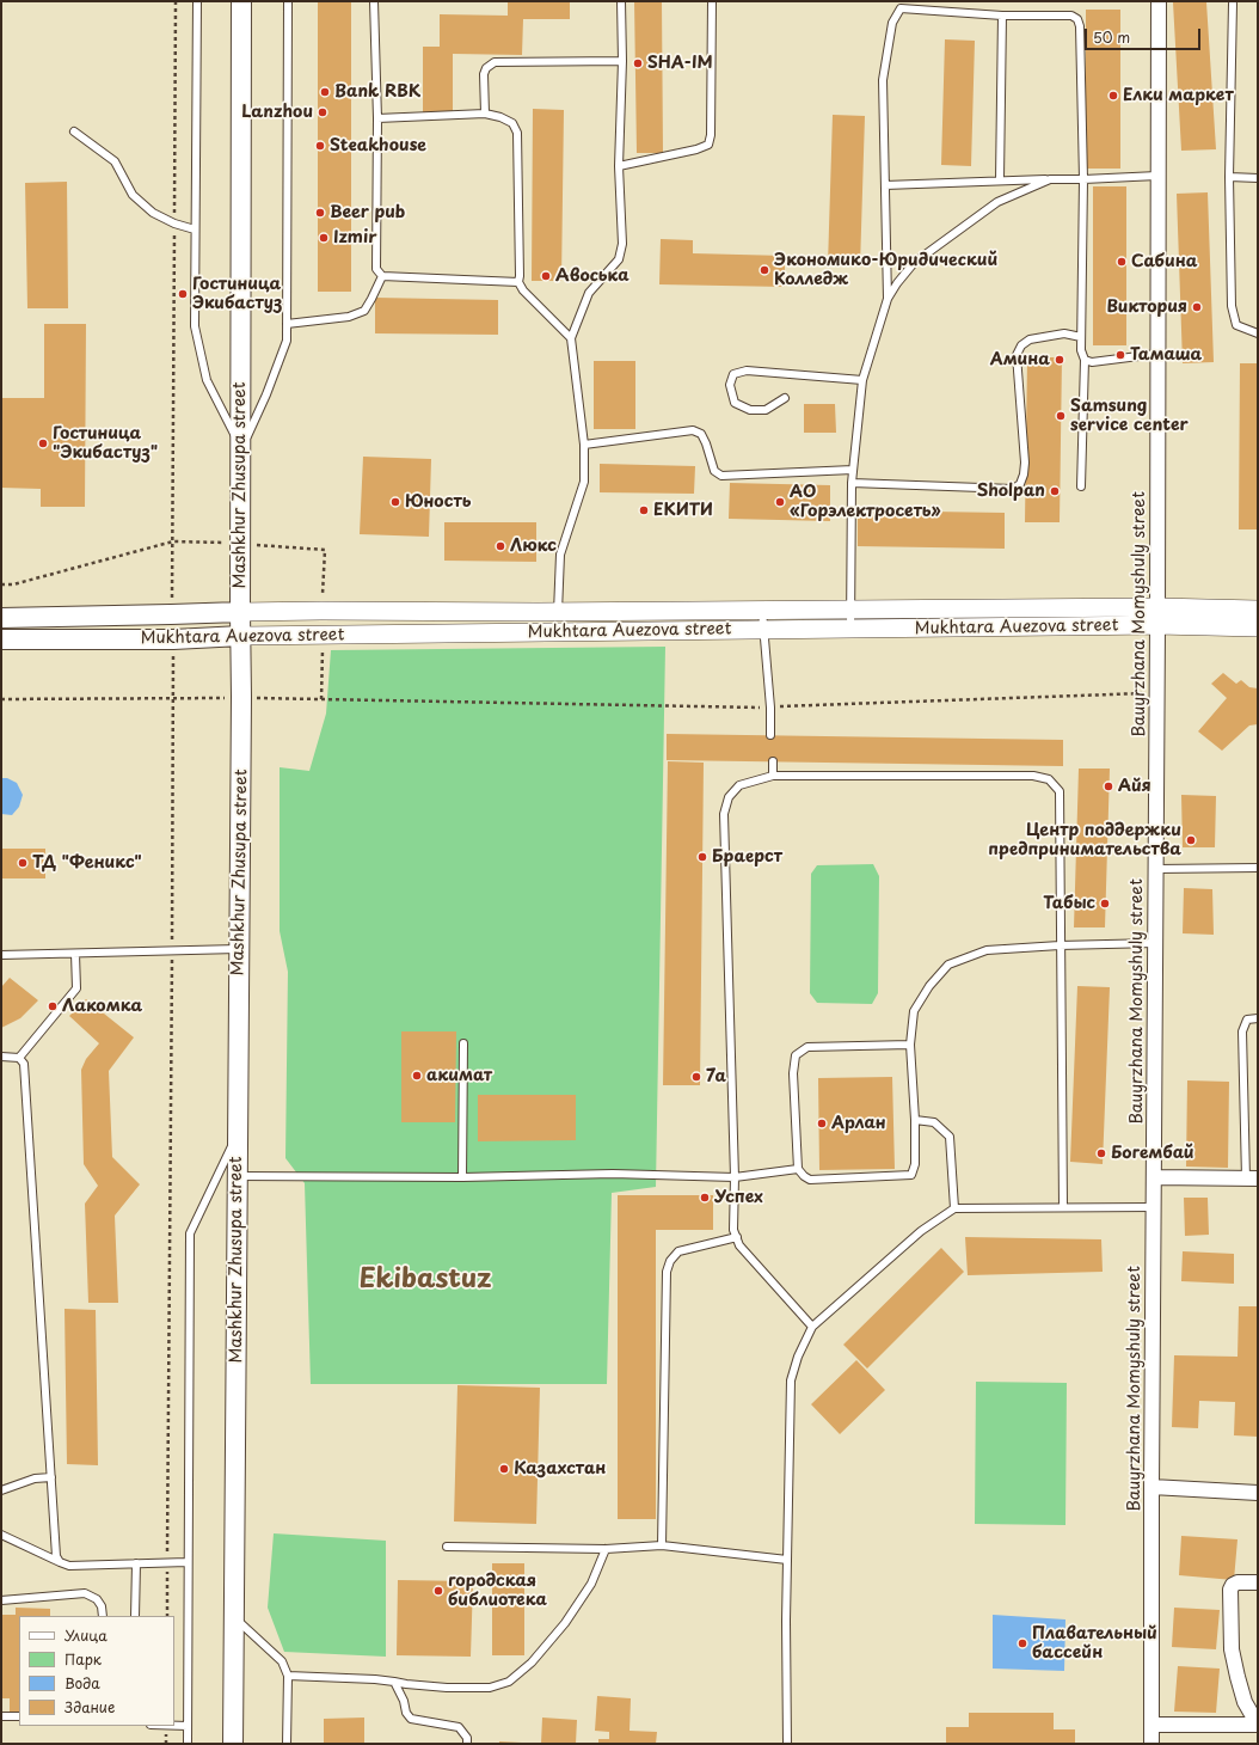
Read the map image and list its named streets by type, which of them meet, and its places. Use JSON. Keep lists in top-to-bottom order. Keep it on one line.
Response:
{"streets":{"main road":["Mashkhur Zhusupa street","Mukhtara Auezova street"],"street":["Bauyrzhana Momyshuly street"]},"crossings":[["Mashkhur Zhusupa street","Mukhtara Auezova street"],["Bauyrzhana Momyshuly street","Mukhtara Auezova street"]],"districts":["Ekibastuz"],"places":["SHA-IM","Bank RBK","Елки маркет","Lanzhou","Steakhouse","Beer pub","Izmir","Сабина","Экономико-Юридический Колледж","Авоська","Гостиница Экибастуз","Виктория","Тамаша","Амина","Samsung service center","Гостиница \"Экибастуз\"","Sholpan","Юность","АО «Горэлектросеть»","ЕКИТИ","Люкс","Айя","Центр поддержки предпринимательства","Браерст","ТД \"Феникс\"","Табыс","Лакомка","акимат","7а","Арлан","Богембай","Успех","Казахстан","городская библиотека","Плавательный бассейн"],"legend":["Улица","Парк","Вода","Здание"],"scale_bar":"50 m"}
